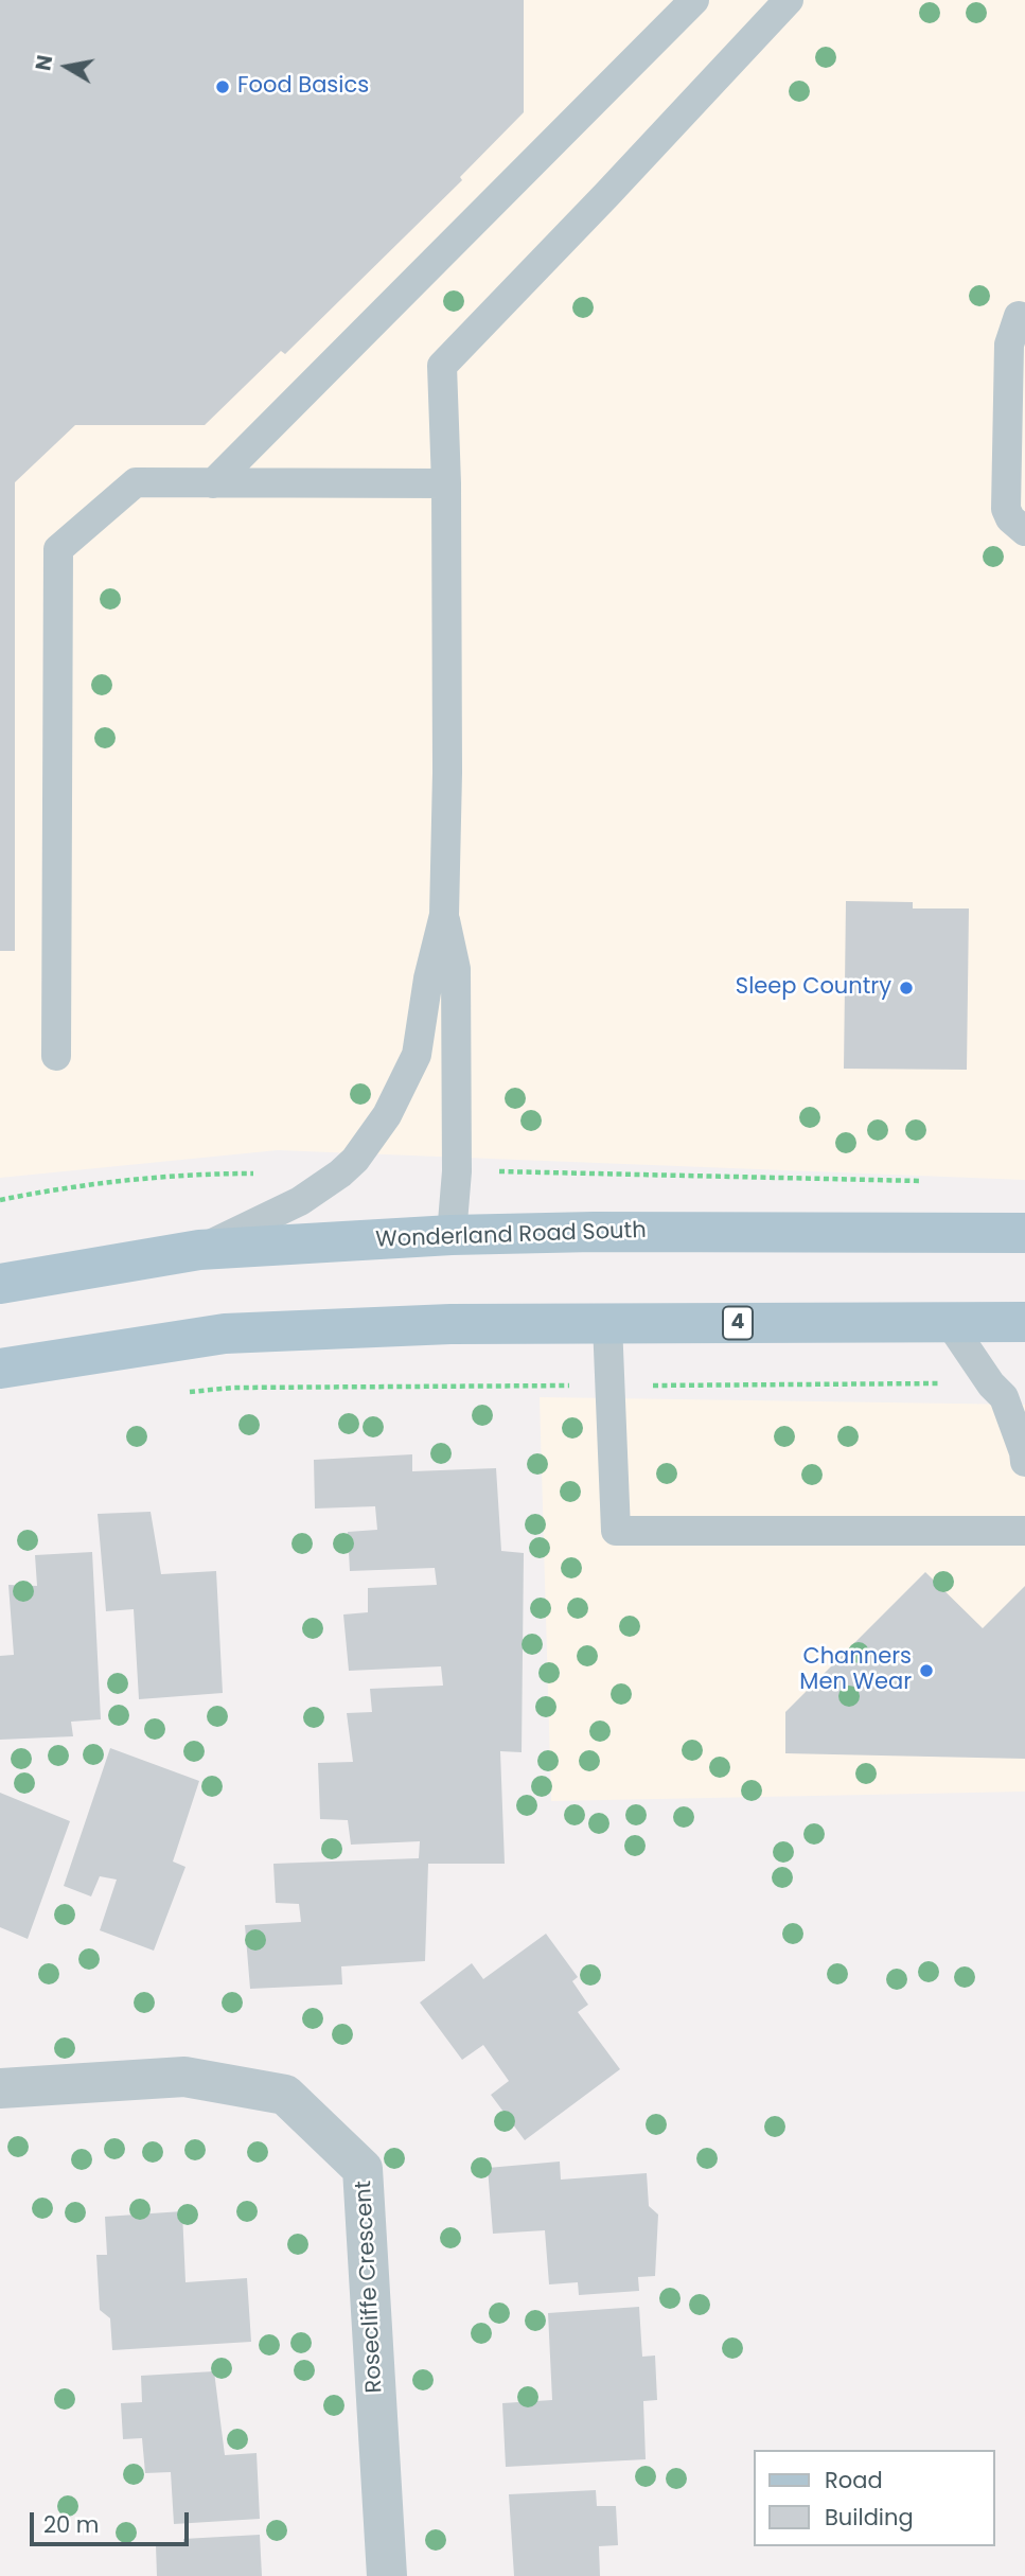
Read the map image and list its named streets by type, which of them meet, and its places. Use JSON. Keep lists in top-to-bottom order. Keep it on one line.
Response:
{"streets":{"main road":["Wonderland Road South","4"],"street":["Rosecliffe Crescent"]},"places":["Food Basics","Sleep Country","Channers Men Wear"],"legend":["Road","Building"],"scale_bar":"20 m","north":"left"}
